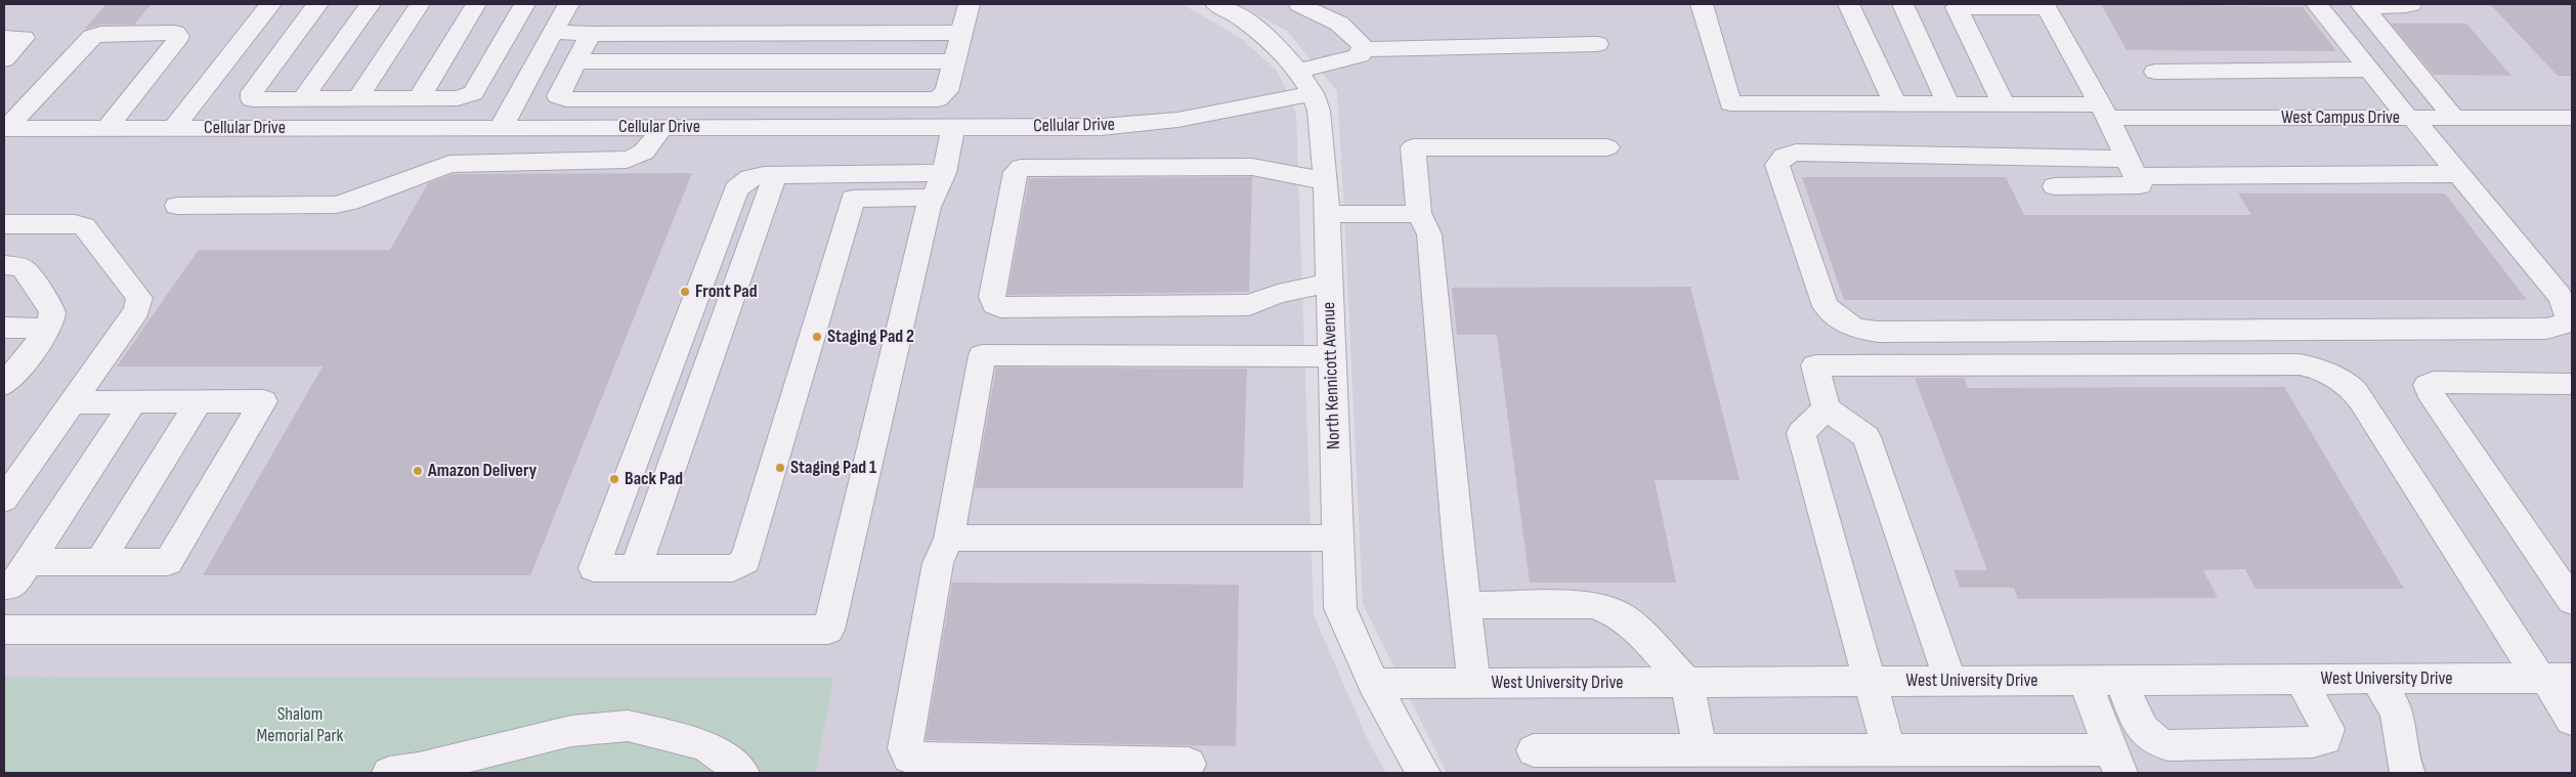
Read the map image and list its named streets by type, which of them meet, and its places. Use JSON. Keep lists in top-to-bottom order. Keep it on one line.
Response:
{"streets":{"street":["West Campus Drive","Cellular Drive","North Kennicott Avenue","West University Drive"]},"crossings":[["Cellular Drive","North Kennicott Avenue"],["North Kennicott Avenue","West University Drive"]],"parks":["Shalom Memorial Park"],"places":["Front Pad","Staging Pad 2","Staging Pad 1","Amazon Delivery","Back Pad"]}
